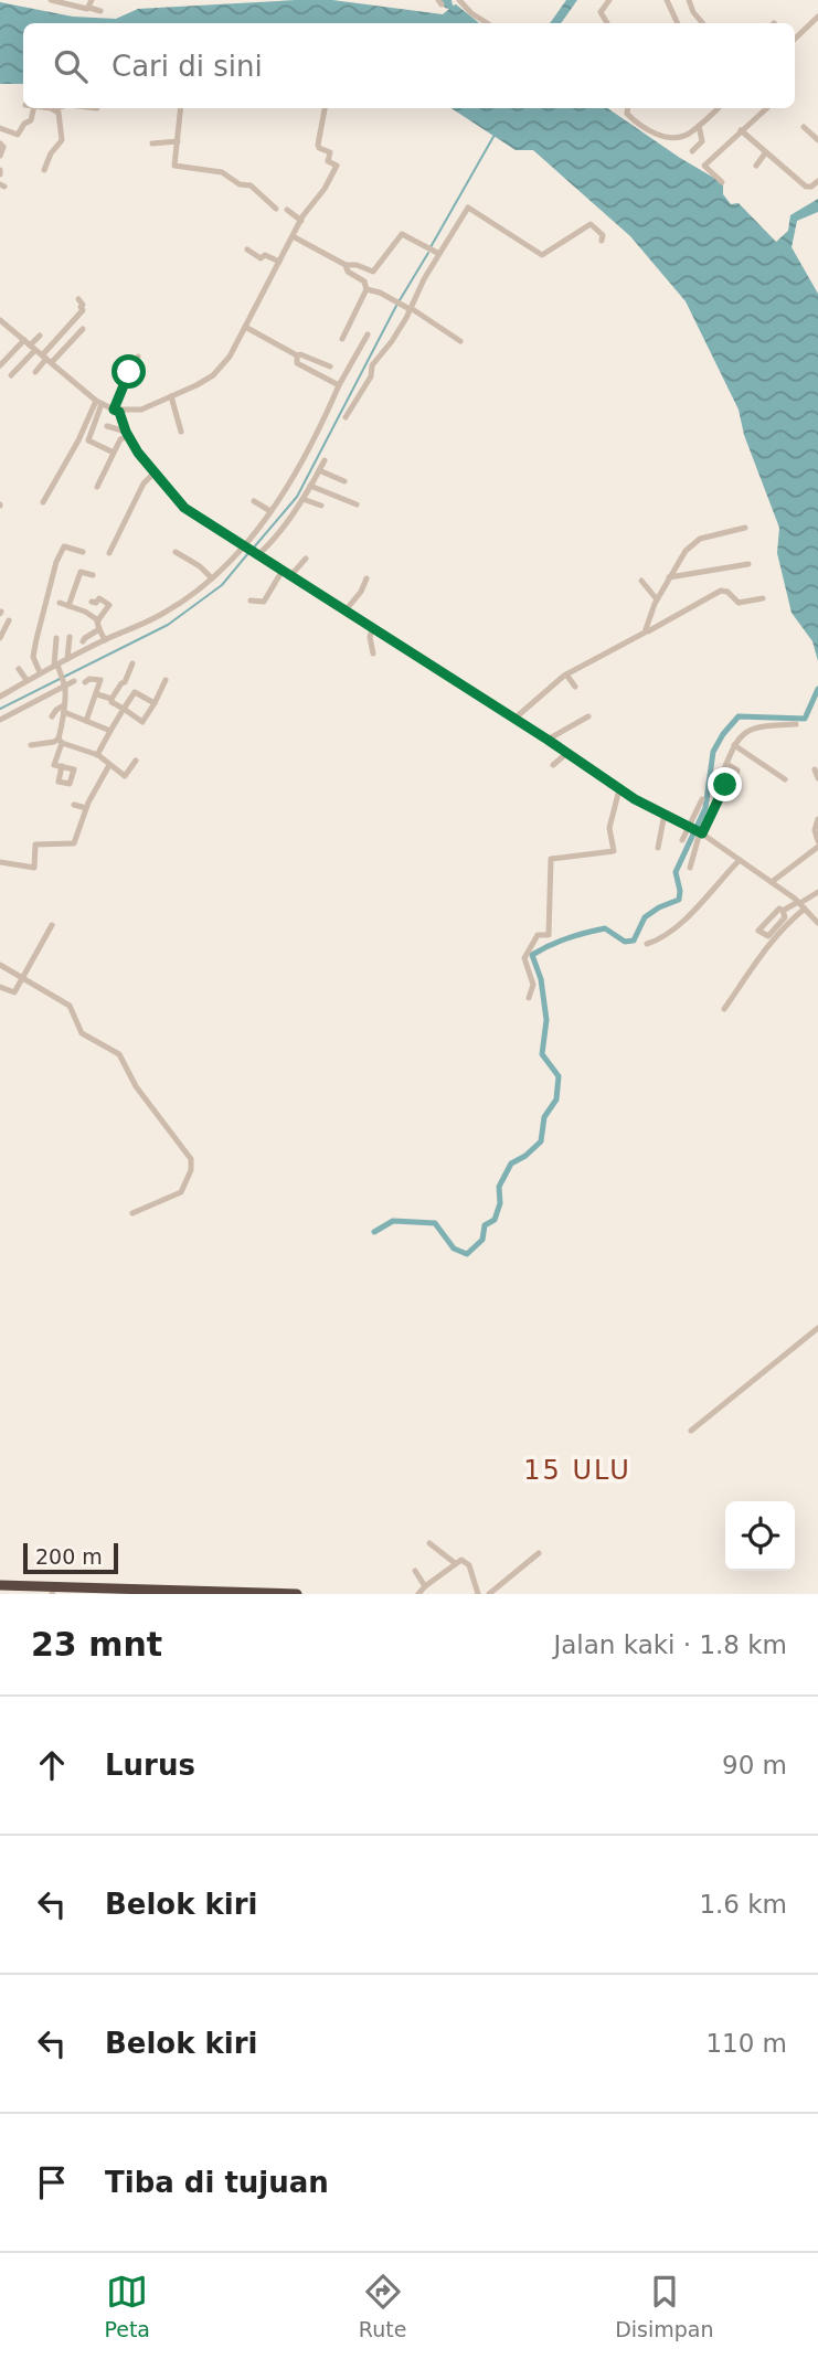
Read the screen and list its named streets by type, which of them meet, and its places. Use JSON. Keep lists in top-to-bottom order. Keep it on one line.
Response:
{"districts":["15 ULU"],"scale_bar":"200 m","page":{"search":"Cari di sini","scale":"200 m","heading":["23 mnt","Jalan kaki · 1.8 km"],"list":[["Lurus","90 m"],["Belok kiri","1.6 km"],["Belok kiri","110 m"],"Tiba di tujuan"],"nav":["Peta","Rute","Disimpan"]}}
